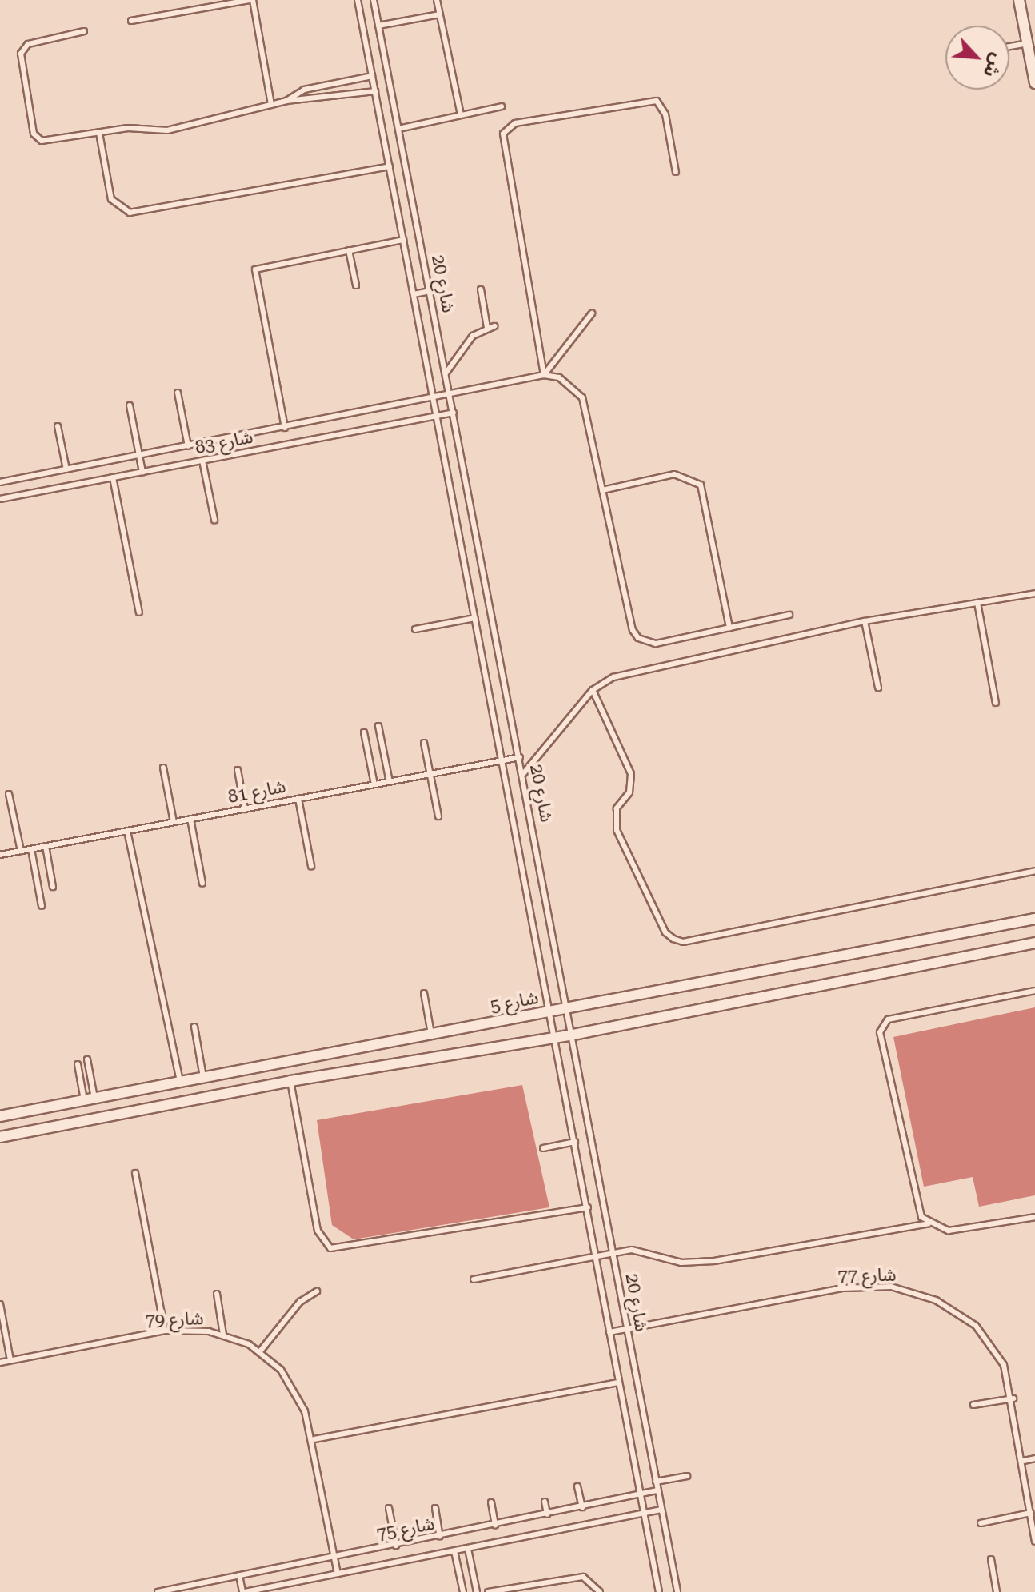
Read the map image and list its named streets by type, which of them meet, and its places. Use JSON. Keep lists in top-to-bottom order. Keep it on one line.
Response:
{"streets":{"street":["شارع 5"],"lane":["شارع 20","شارع 83","شارع 81","شارع 77","شارع 79","شارع 75"]},"crossings":[["شارع 20","شارع 83"],["شارع 20","شارع 81"],["شارع 20","شارع 5"],["شارع 20","شارع 77"],["شارع 20","شارع 75"],["شارع 79","شارع 75"]],"north":"bottom right"}
